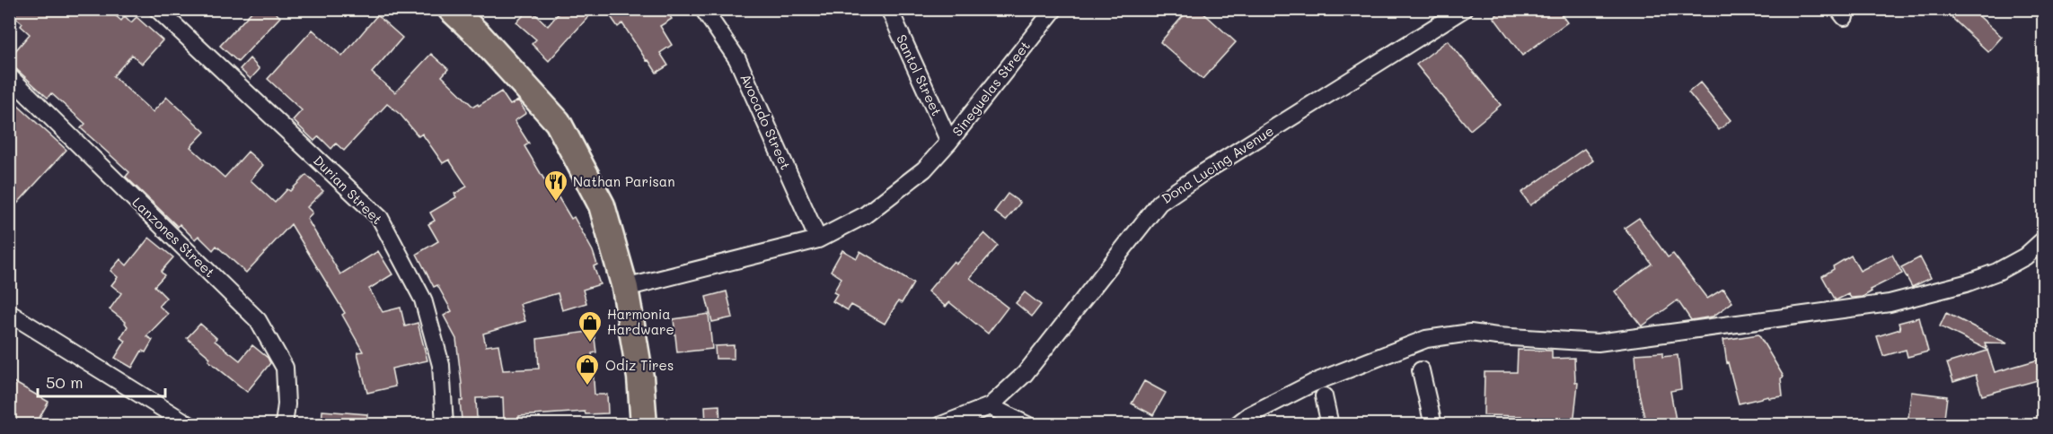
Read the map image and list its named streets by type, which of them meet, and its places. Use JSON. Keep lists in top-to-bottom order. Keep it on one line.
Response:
{"streets":{"street":["Santol Street","Sineguelas Street","Avocado Street","Dona Lucing Avenue","Durian Street","Lanzones Street"]},"crossings":[["Santol Street","Sineguelas Street"],["Sineguelas Street","Avocado Street"]],"places":{"restaurant":["Nathan Parisan"],"shop":["Harmonia Hardware","Odiz Tires"]},"scale_bar":"50 m"}
